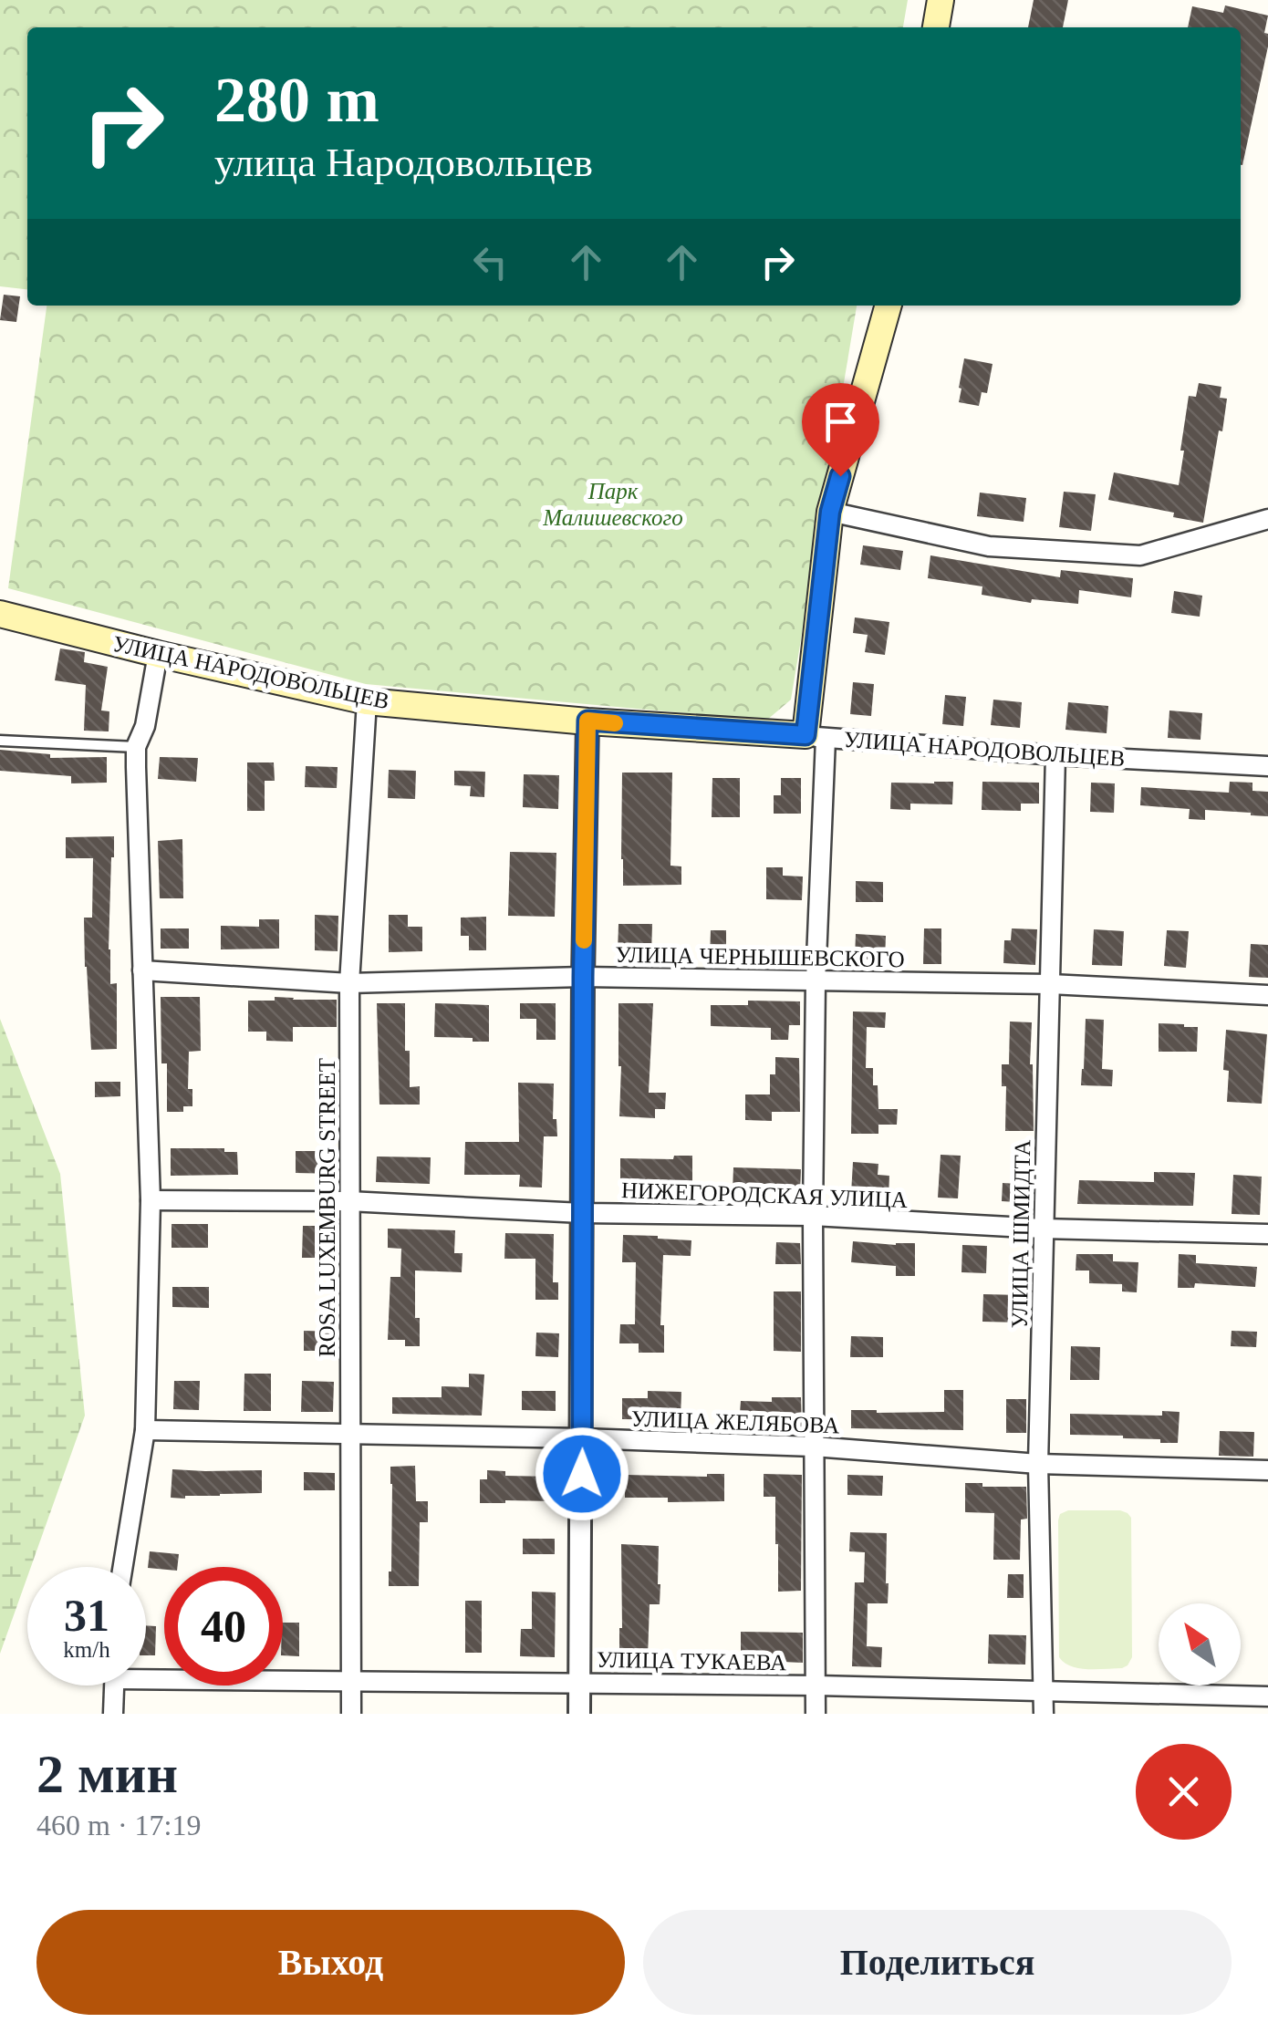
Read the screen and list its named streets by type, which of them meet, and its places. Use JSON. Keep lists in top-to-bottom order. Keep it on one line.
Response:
{"streets":{"main road":["УЛИЦА НАРОДОВОЛЬЦЕВ"],"street":["УЛИЦА ЧЕРНЫШЕВСКОГО","НИЖЕГОРОДСКАЯ УЛИЦА","ROSA LUXEMBURG STREET","УЛИЦА ШМИДТА","УЛИЦА ЖЕЛЯБОВА","УЛИЦА ТУКАЕВА"]},"crossings":[["УЛИЦА НАРОДОВОЛЬЦЕВ","ROSA LUXEMBURG STREET"],["УЛИЦА НАРОДОВОЛЬЦЕВ","УЛИЦА ШМИДТА"],["УЛИЦА ЧЕРНЫШЕВСКОГО","ROSA LUXEMBURG STREET"],["УЛИЦА ЧЕРНЫШЕВСКОГО","УЛИЦА ШМИДТА"],["НИЖЕГОРОДСКАЯ УЛИЦА","ROSA LUXEMBURG STREET"],["НИЖЕГОРОДСКАЯ УЛИЦА","УЛИЦА ШМИДТА"],["ROSA LUXEMBURG STREET","УЛИЦА ЖЕЛЯБОВА"],["ROSA LUXEMBURG STREET","УЛИЦА ТУКАЕВА"],["УЛИЦА ШМИДТА","УЛИЦА ЖЕЛЯБОВА"],["УЛИЦА ШМИДТА","УЛИЦА ТУКАЕВА"]],"parks":["Парк Малишевского"],"north":"top left","page":{"turn":["280 m","улица Народовольцев"],"speed":"31 km/h","limit":"40","heading":["2 мин","460 m · 17:19"],"buttons":["Выход","Поделиться"]}}
